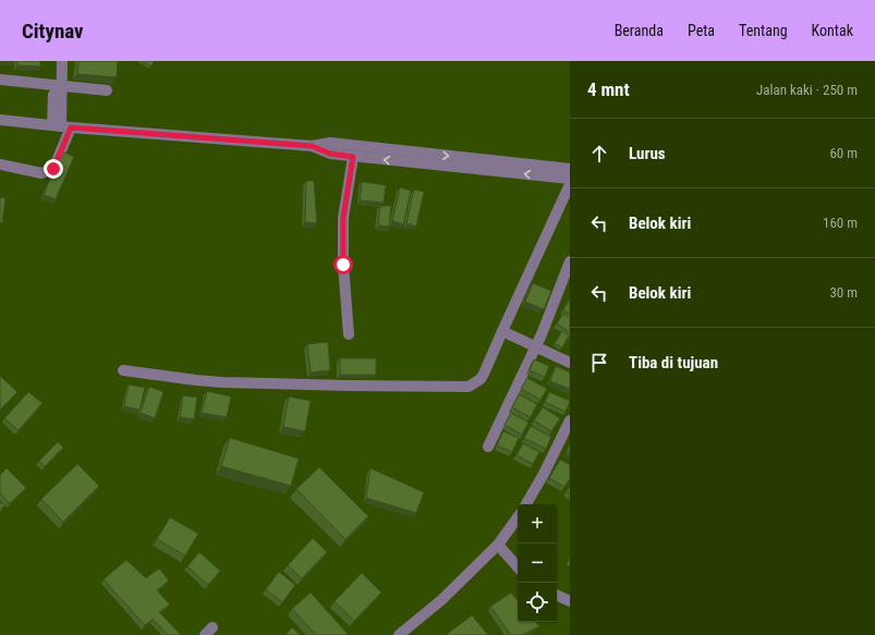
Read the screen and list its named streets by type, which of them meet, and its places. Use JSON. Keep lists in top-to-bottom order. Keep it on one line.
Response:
{"page":{"header":"Citynav","nav":["Beranda","Peta","Tentang","Kontak"],"heading":["4 mnt","Jalan kaki · 250 m"],"list":[["Lurus","60 m"],["Belok kiri","160 m"],["Belok kiri","30 m"],"Tiba di tujuan"],"map_buttons":["+","−"]}}
